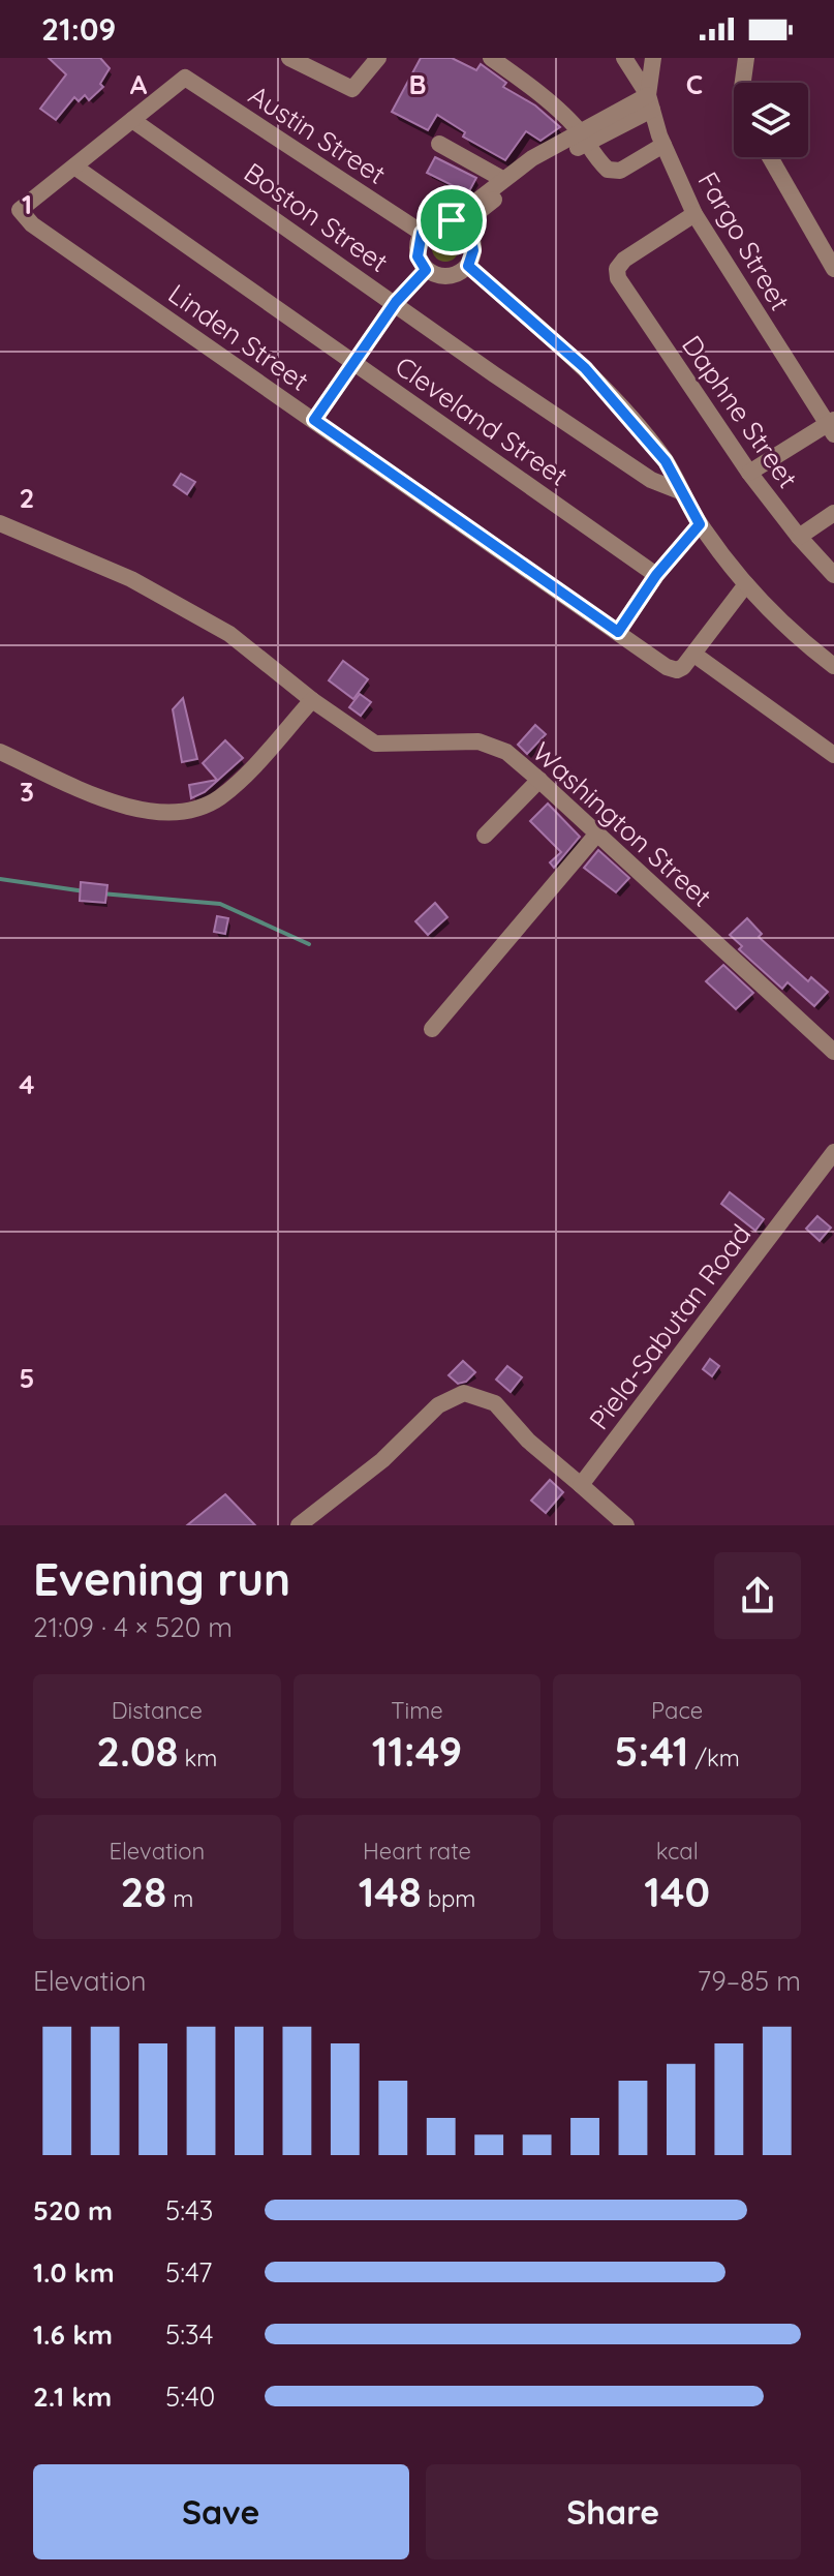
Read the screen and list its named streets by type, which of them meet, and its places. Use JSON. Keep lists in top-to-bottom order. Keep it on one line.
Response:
{"streets":{"street":["Austin Street","Boston Street","Fargo Street","Linden Street","Daphne Street","Cleveland Street","Washington Street","Piela-Sabutan Road"]},"crossings":[["Austin Street","Boston Street"],["Fargo Street","Daphne Street"],["Linden Street","Cleveland Street"]],"page":{"status":"21:09","heading":["Evening run","21:09 · 4 × 520 m"],"stats":[["Distance","2.08 km"],["Time","11:49"],["Pace","5:41 /km"],["Elevation","28 m"],["Heart rate","148 bpm"],["kcal","140"]],"chart":["Elevation","79–85 m"],"list":[{"name":"520 m","note":"5:43"},{"name":"1.0 km","note":"5:47"},{"name":"1.6 km","note":"5:34"},{"name":"2.1 km","note":"5:40"}],"buttons":["Save","Share"]},"grid":{"columns":["A","B","C"],"rows":["1","2","3","4","5"]}}
